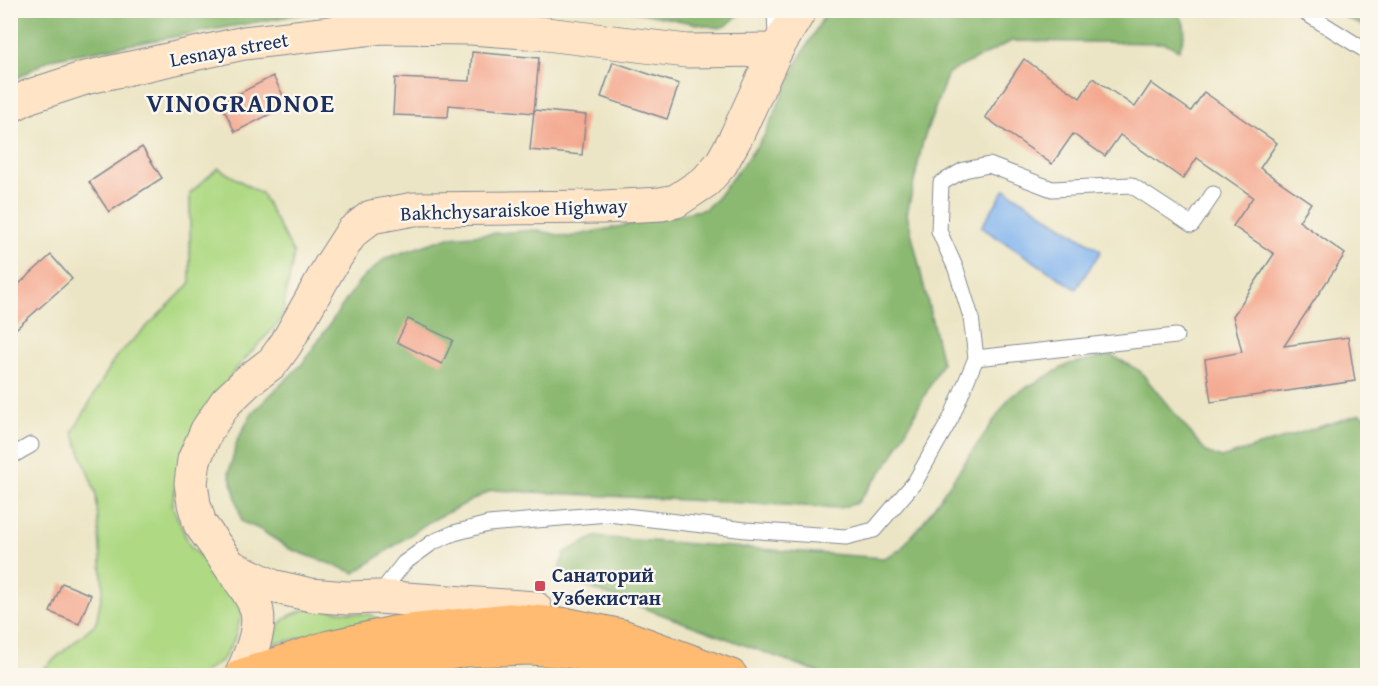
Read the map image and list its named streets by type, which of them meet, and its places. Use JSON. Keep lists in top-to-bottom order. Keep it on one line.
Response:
{"streets":{"main road":["Lesnaya street","Bakhchysaraiskoe Highway"]},"crossings":[["Lesnaya street","Bakhchysaraiskoe Highway"]],"districts":["VINOGRADNOE"],"places":{"transit":["Санаторий Узбекистан"]}}
